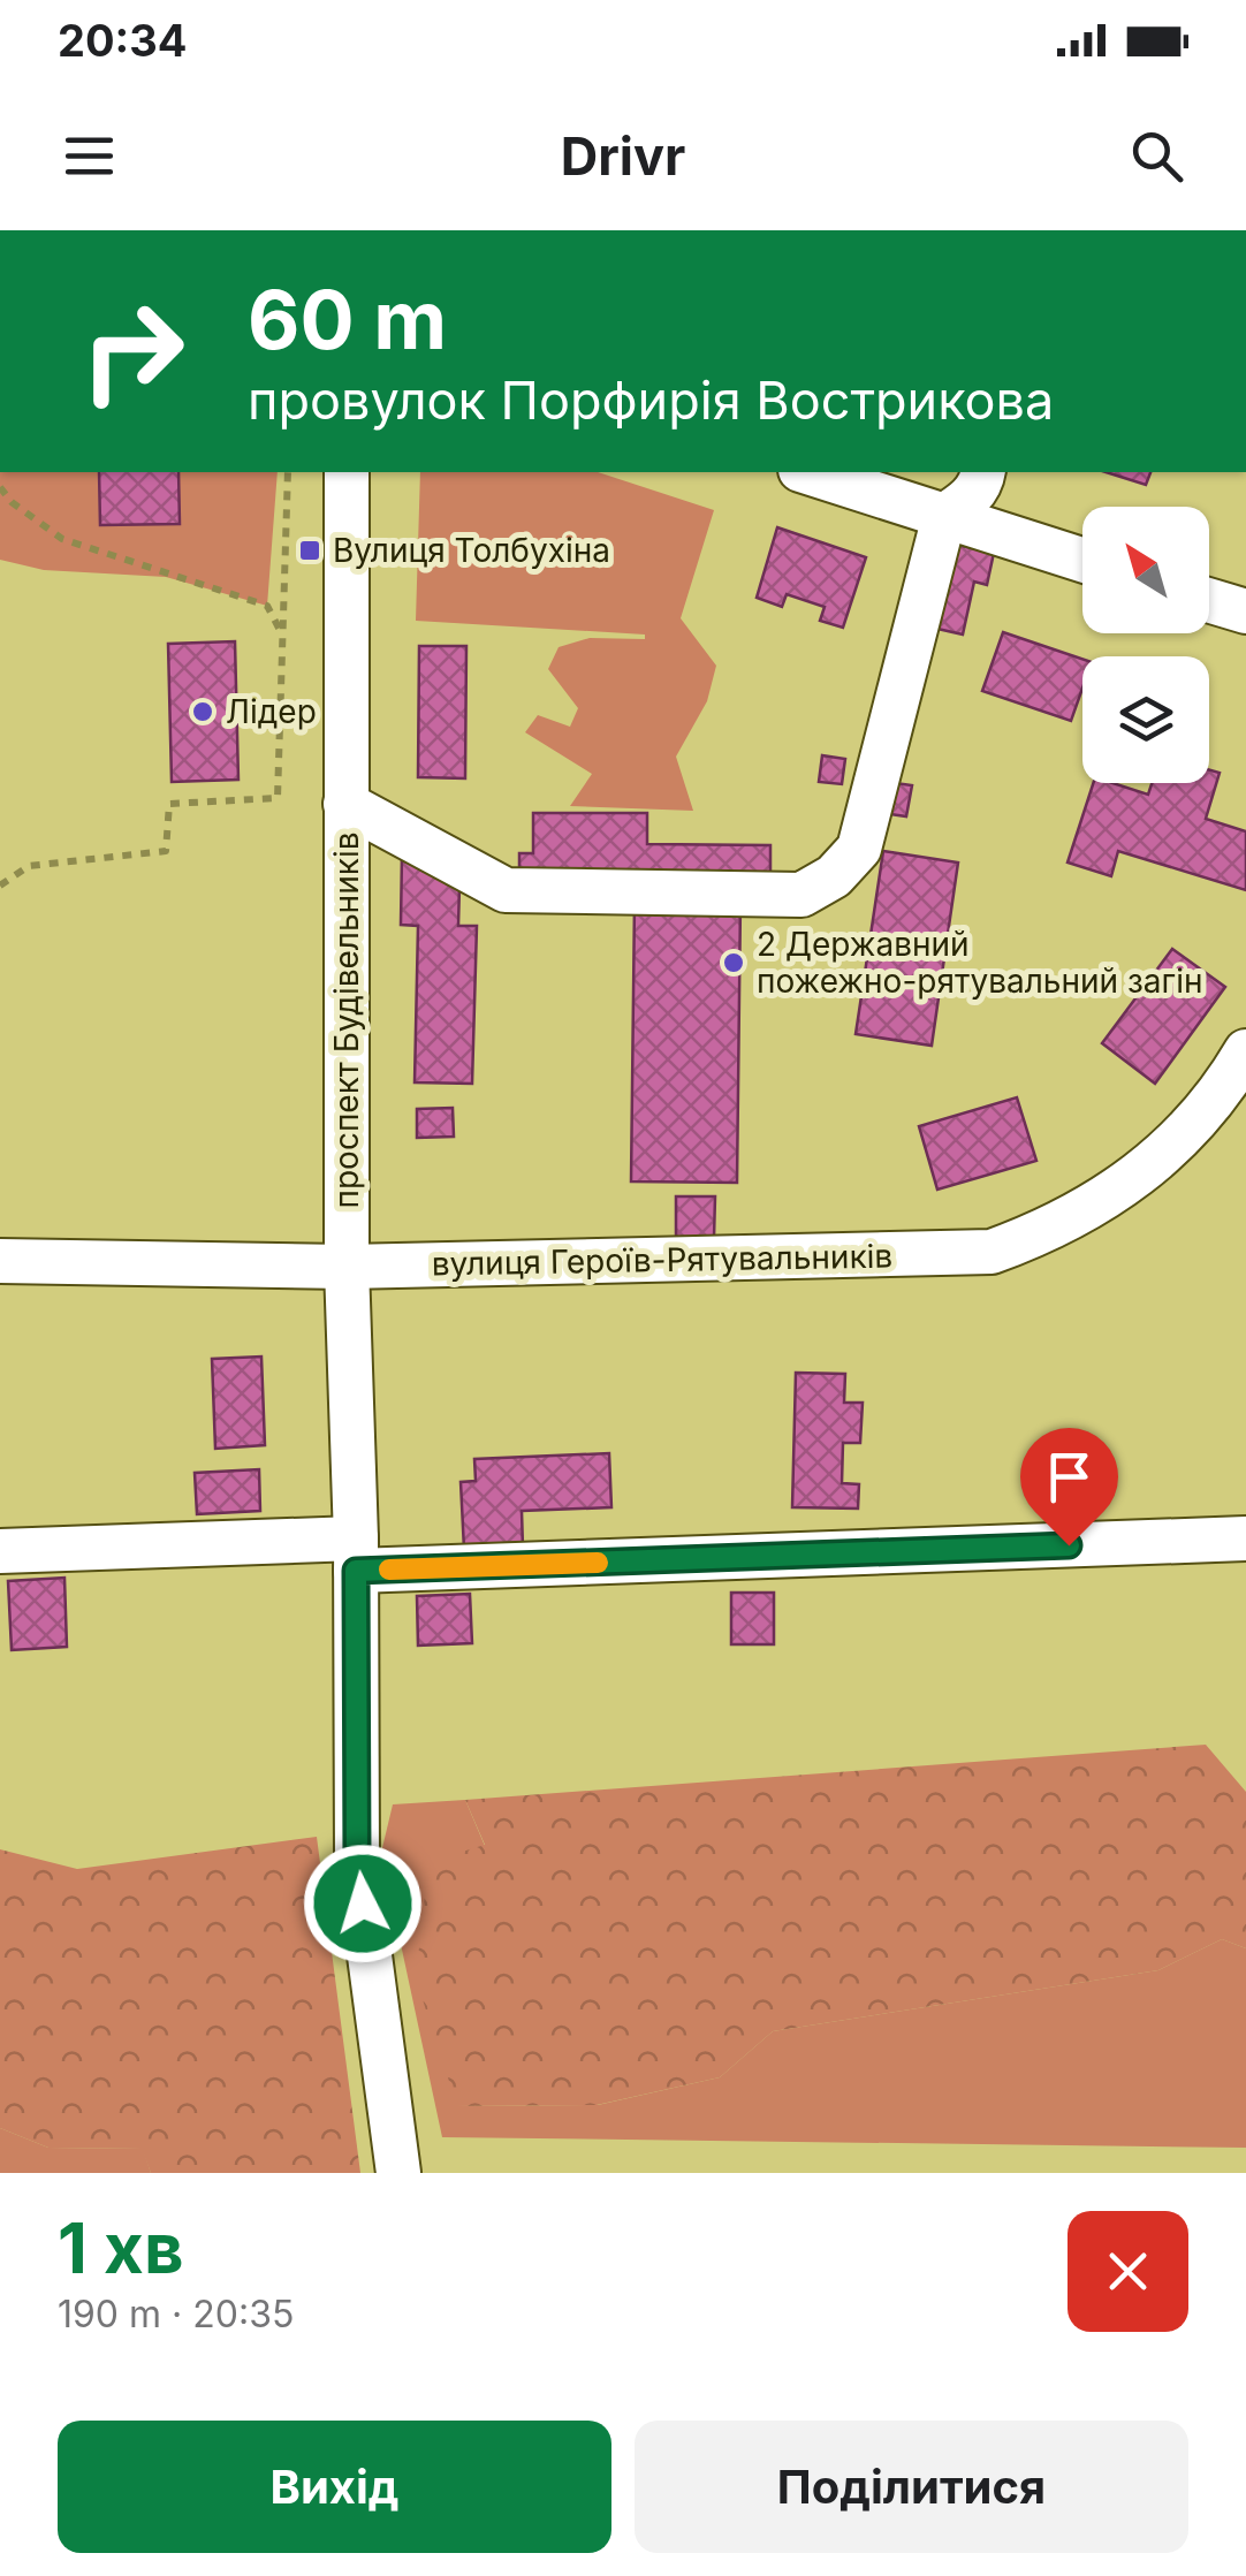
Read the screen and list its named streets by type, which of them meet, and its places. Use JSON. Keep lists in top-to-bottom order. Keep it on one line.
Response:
{"streets":{"street":["проспект Будівельників","вулиця Героїв-Рятувальників"]},"crossings":[["проспект Будівельників","вулиця Героїв-Рятувальників"]],"places":{"transit":["Вулиця Толбухіна"],"other":["Лідер","2 Державний пожежно-рятувальний загін"]},"north":"top left","page":{"status":"20:34","header":"Drivr","turn":["60 m","провулок Порфирія Вострикова"],"heading":["1 хв","190 m · 20:35"],"buttons":["Вихід","Поділитися"]}}
